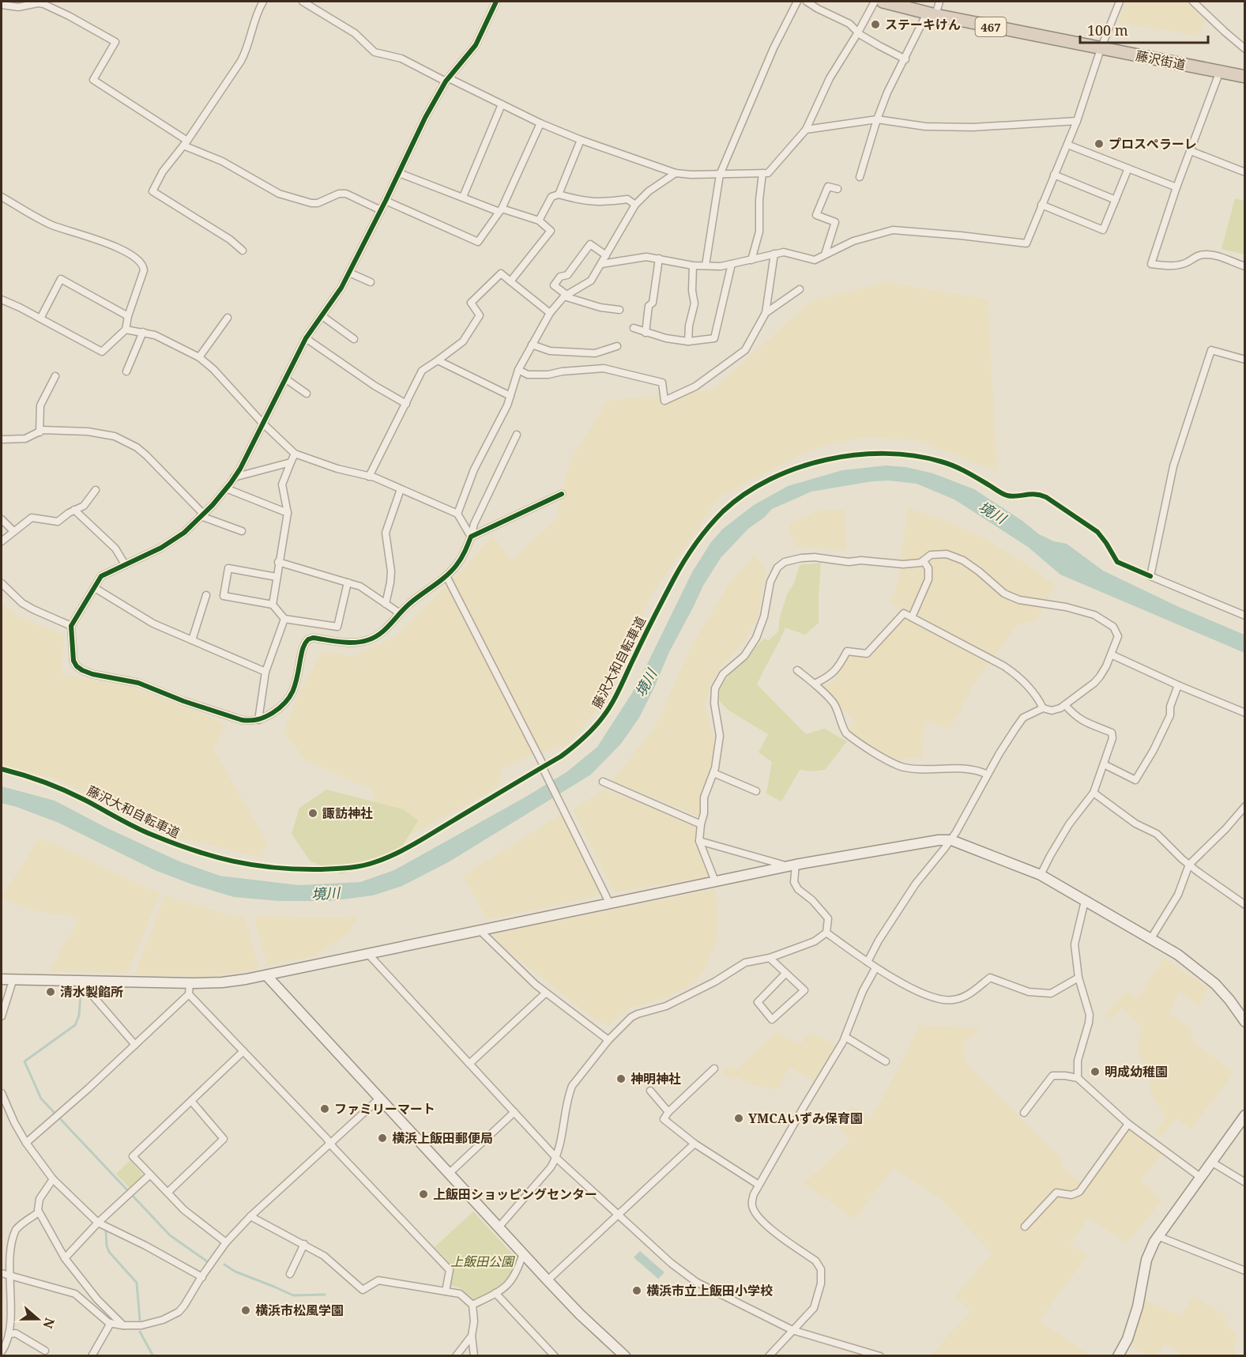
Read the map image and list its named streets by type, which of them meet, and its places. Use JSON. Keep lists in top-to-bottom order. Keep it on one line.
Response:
{"streets":{"highway":["467","藤沢街道"],"cycle path":["藤沢大和自転車道"]},"water":["境川"],"parks":["上飯田公園"],"places":["ステーキけん","プロスぺラーレ","諏訪神社","清水製餡所","明成幼稚園","神明神社","ファミリーマート","YMCAいずみ保育園","横浜上飯田郵便局","上飯田ショッピングセンター","横浜市立上飯田小学校","横浜市松風学園"],"scale_bar":"100 m","north":"right"}
